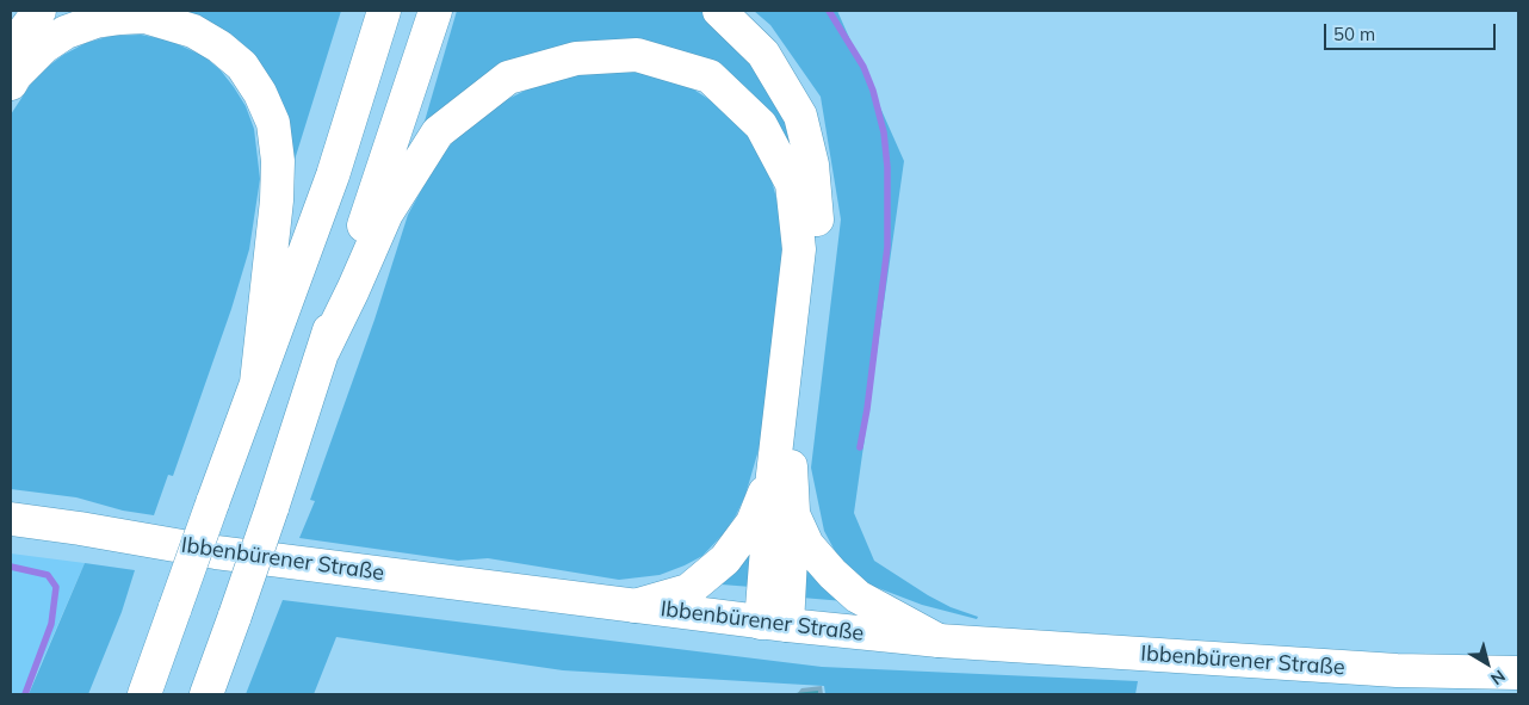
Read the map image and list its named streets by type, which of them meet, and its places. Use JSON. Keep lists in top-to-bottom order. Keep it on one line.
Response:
{"streets":{"main road":["Ibbenbürener Straße"]},"scale_bar":"50 m","north":"bottom right"}
